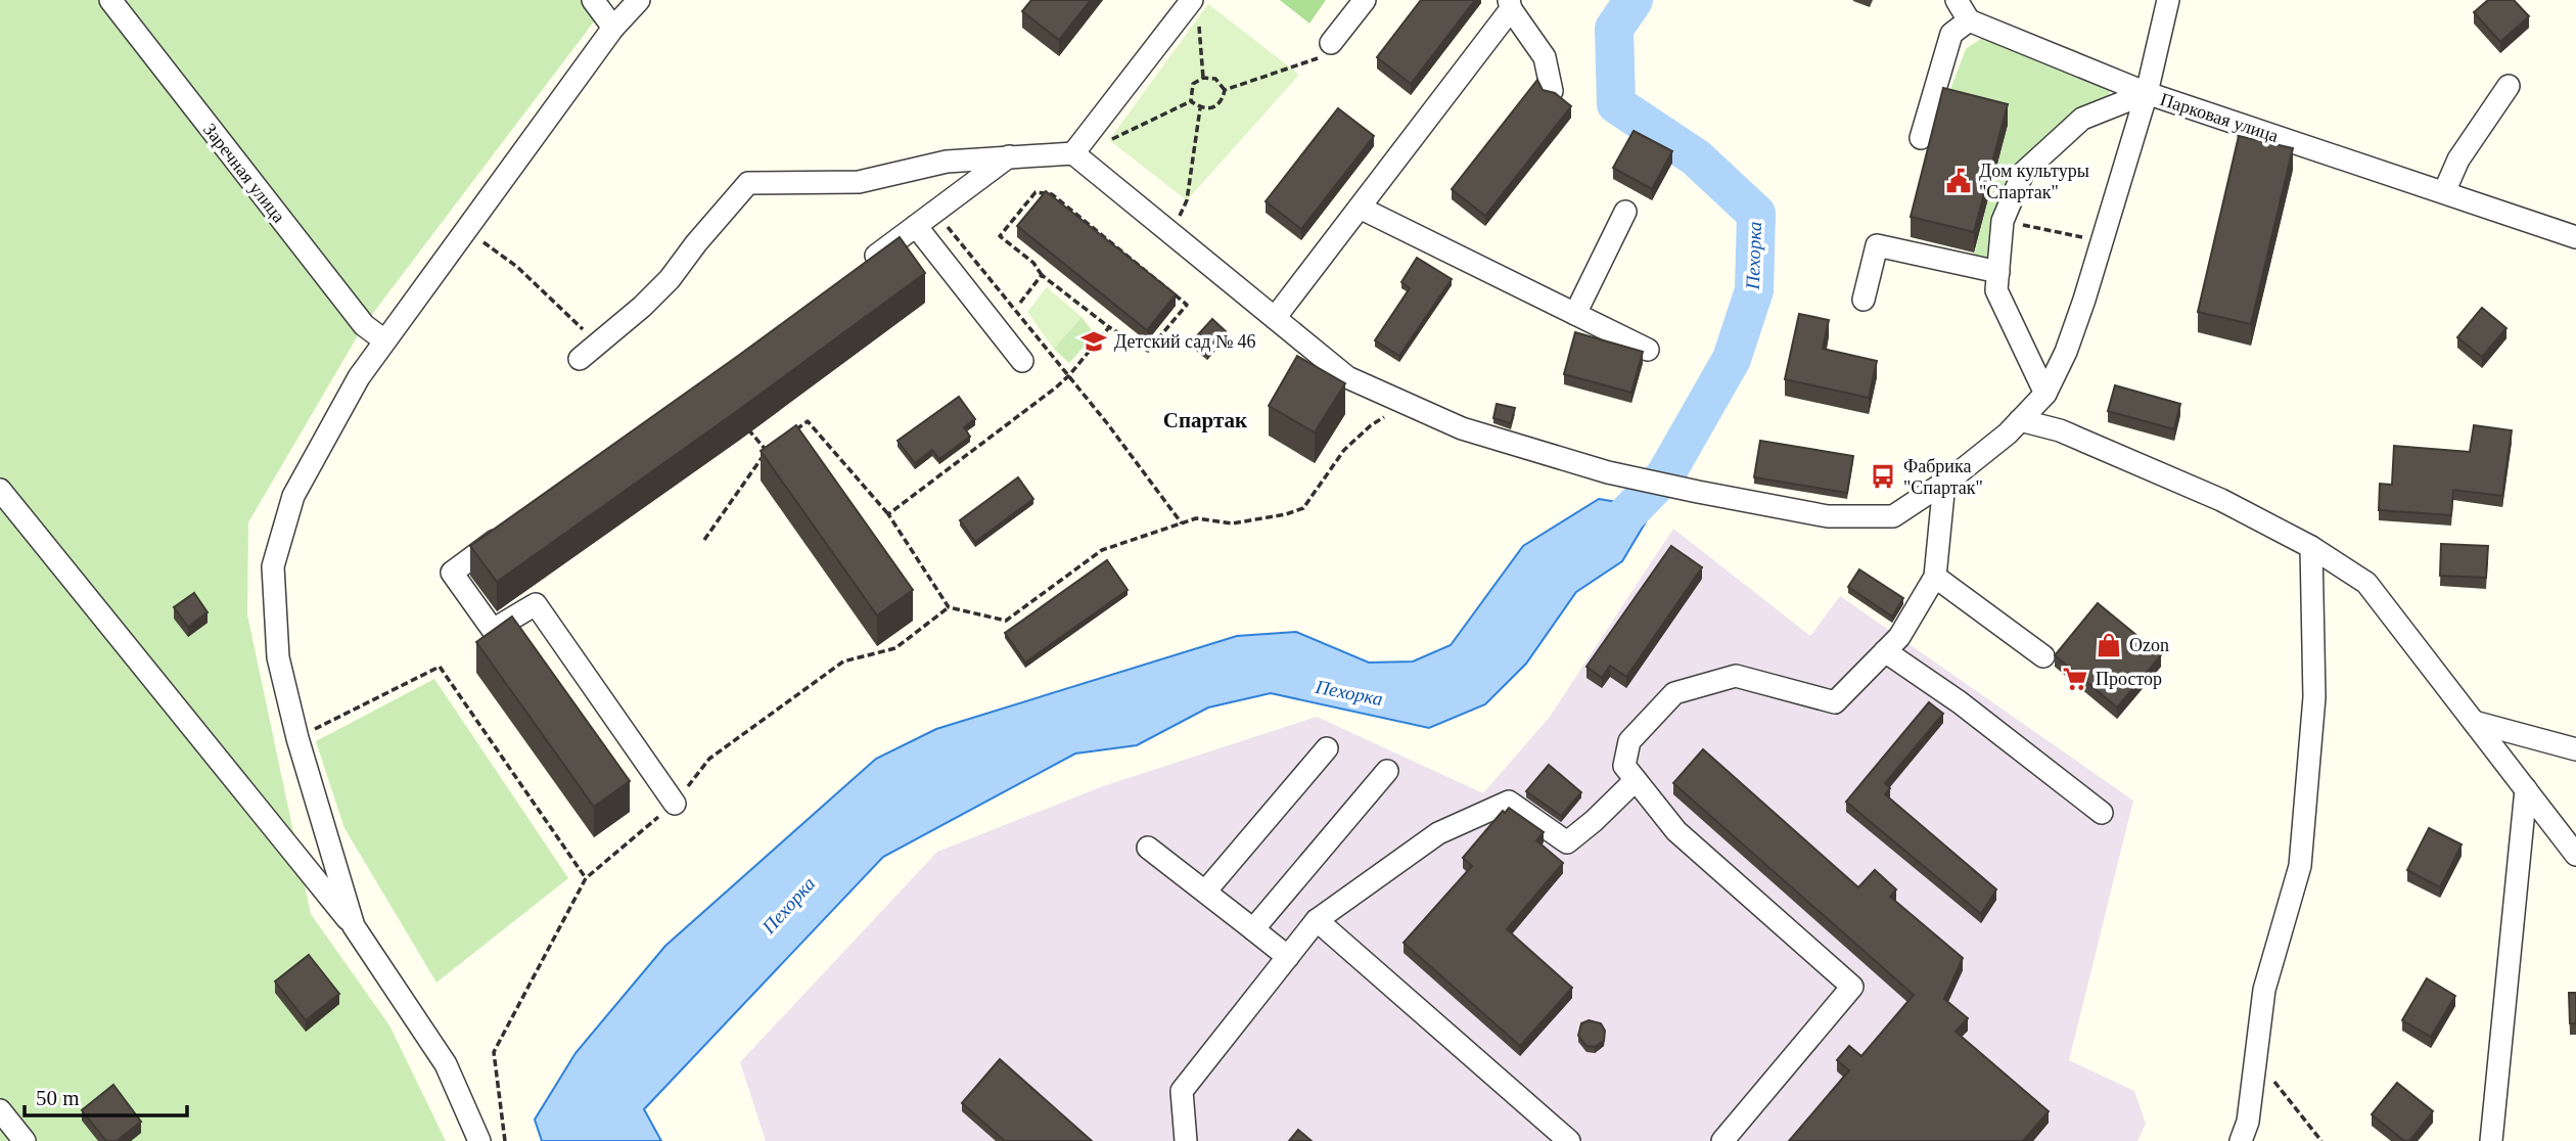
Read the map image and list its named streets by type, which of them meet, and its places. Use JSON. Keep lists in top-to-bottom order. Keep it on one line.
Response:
{"streets":{"street":["Парковая улица","Заречная улица"]},"districts":["Спартак"],"water":["Пехорка"],"places":{"public building":["Дом культуры \"Спартак\""],"school or university":["Детский сад № 46"],"bus stop":["Фабрика \"Спартак\""],"shop":["Ozon"],"supermarket":["Простор"]},"scale_bar":"50 m"}
